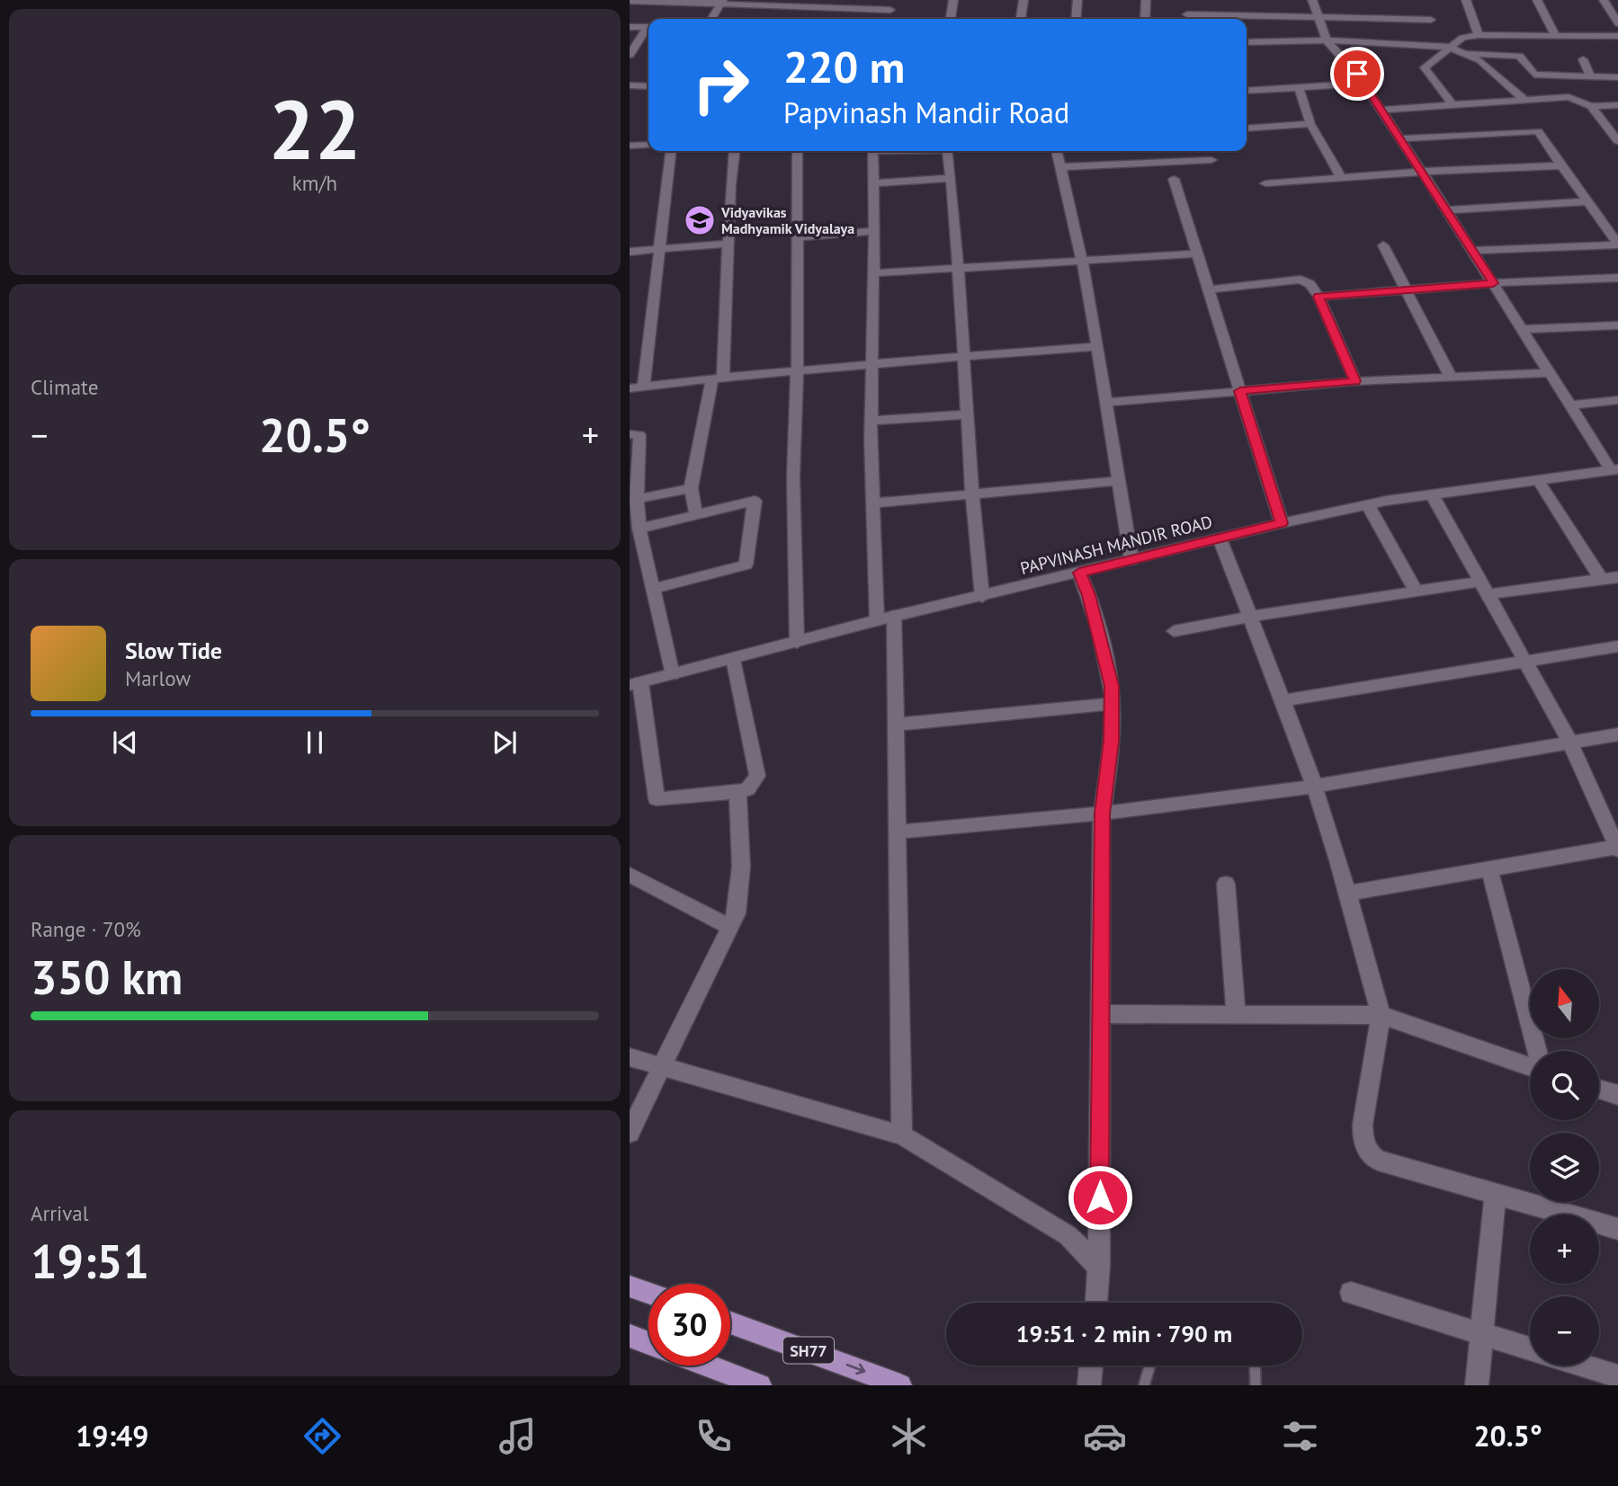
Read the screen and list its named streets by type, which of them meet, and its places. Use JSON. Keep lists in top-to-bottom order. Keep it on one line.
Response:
{"streets":{"main road":["SH77"],"street":["PAPVINASH MANDIR ROAD"]},"places":{"school or university":["Vidyavikas Madhyamik Vidyalaya"]},"north":"top","page":{"tile":[["22","km/h"],"Climate",["Range · 70%","350 km"],["Arrival","19:51"]],"turn":["220 m","Papvinash Mandir Road"],"heat":["−","20.5°","+"],"song":["Slow Tide","Marlow"],"map_buttons":["+","−"],"limit":"30","trip":"19:51 · 2 min · 790 m","tabs":["19:49","20.5°"]}}
